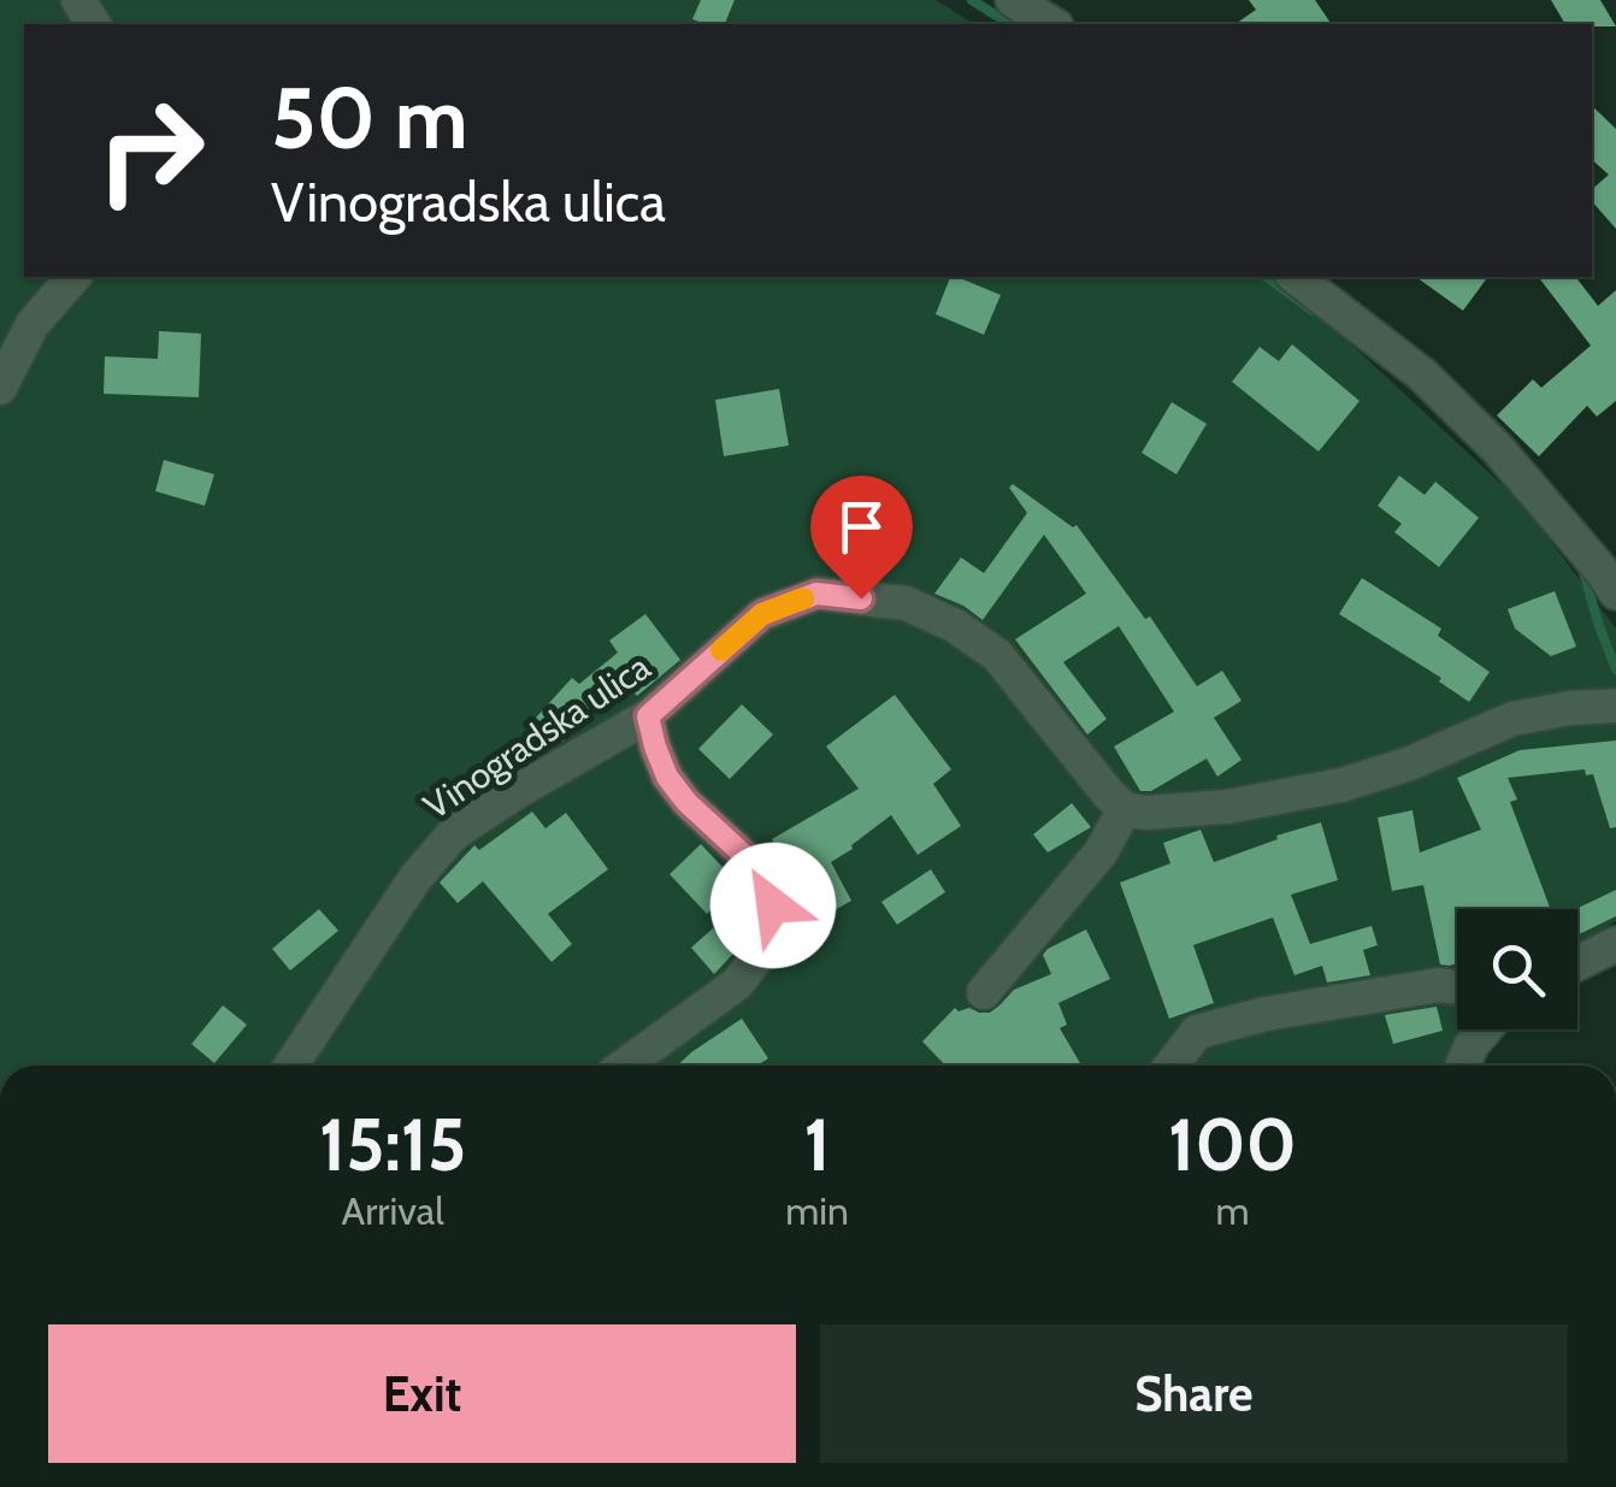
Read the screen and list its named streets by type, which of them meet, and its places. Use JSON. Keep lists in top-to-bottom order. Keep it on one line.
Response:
{"streets":{"street":["Vinogradska ulica"]},"page":{"turn":["50 m","Vinogradska ulica"],"eta":["15:15","Arrival","1","min","100","m"],"buttons":["Exit","Share"]}}
